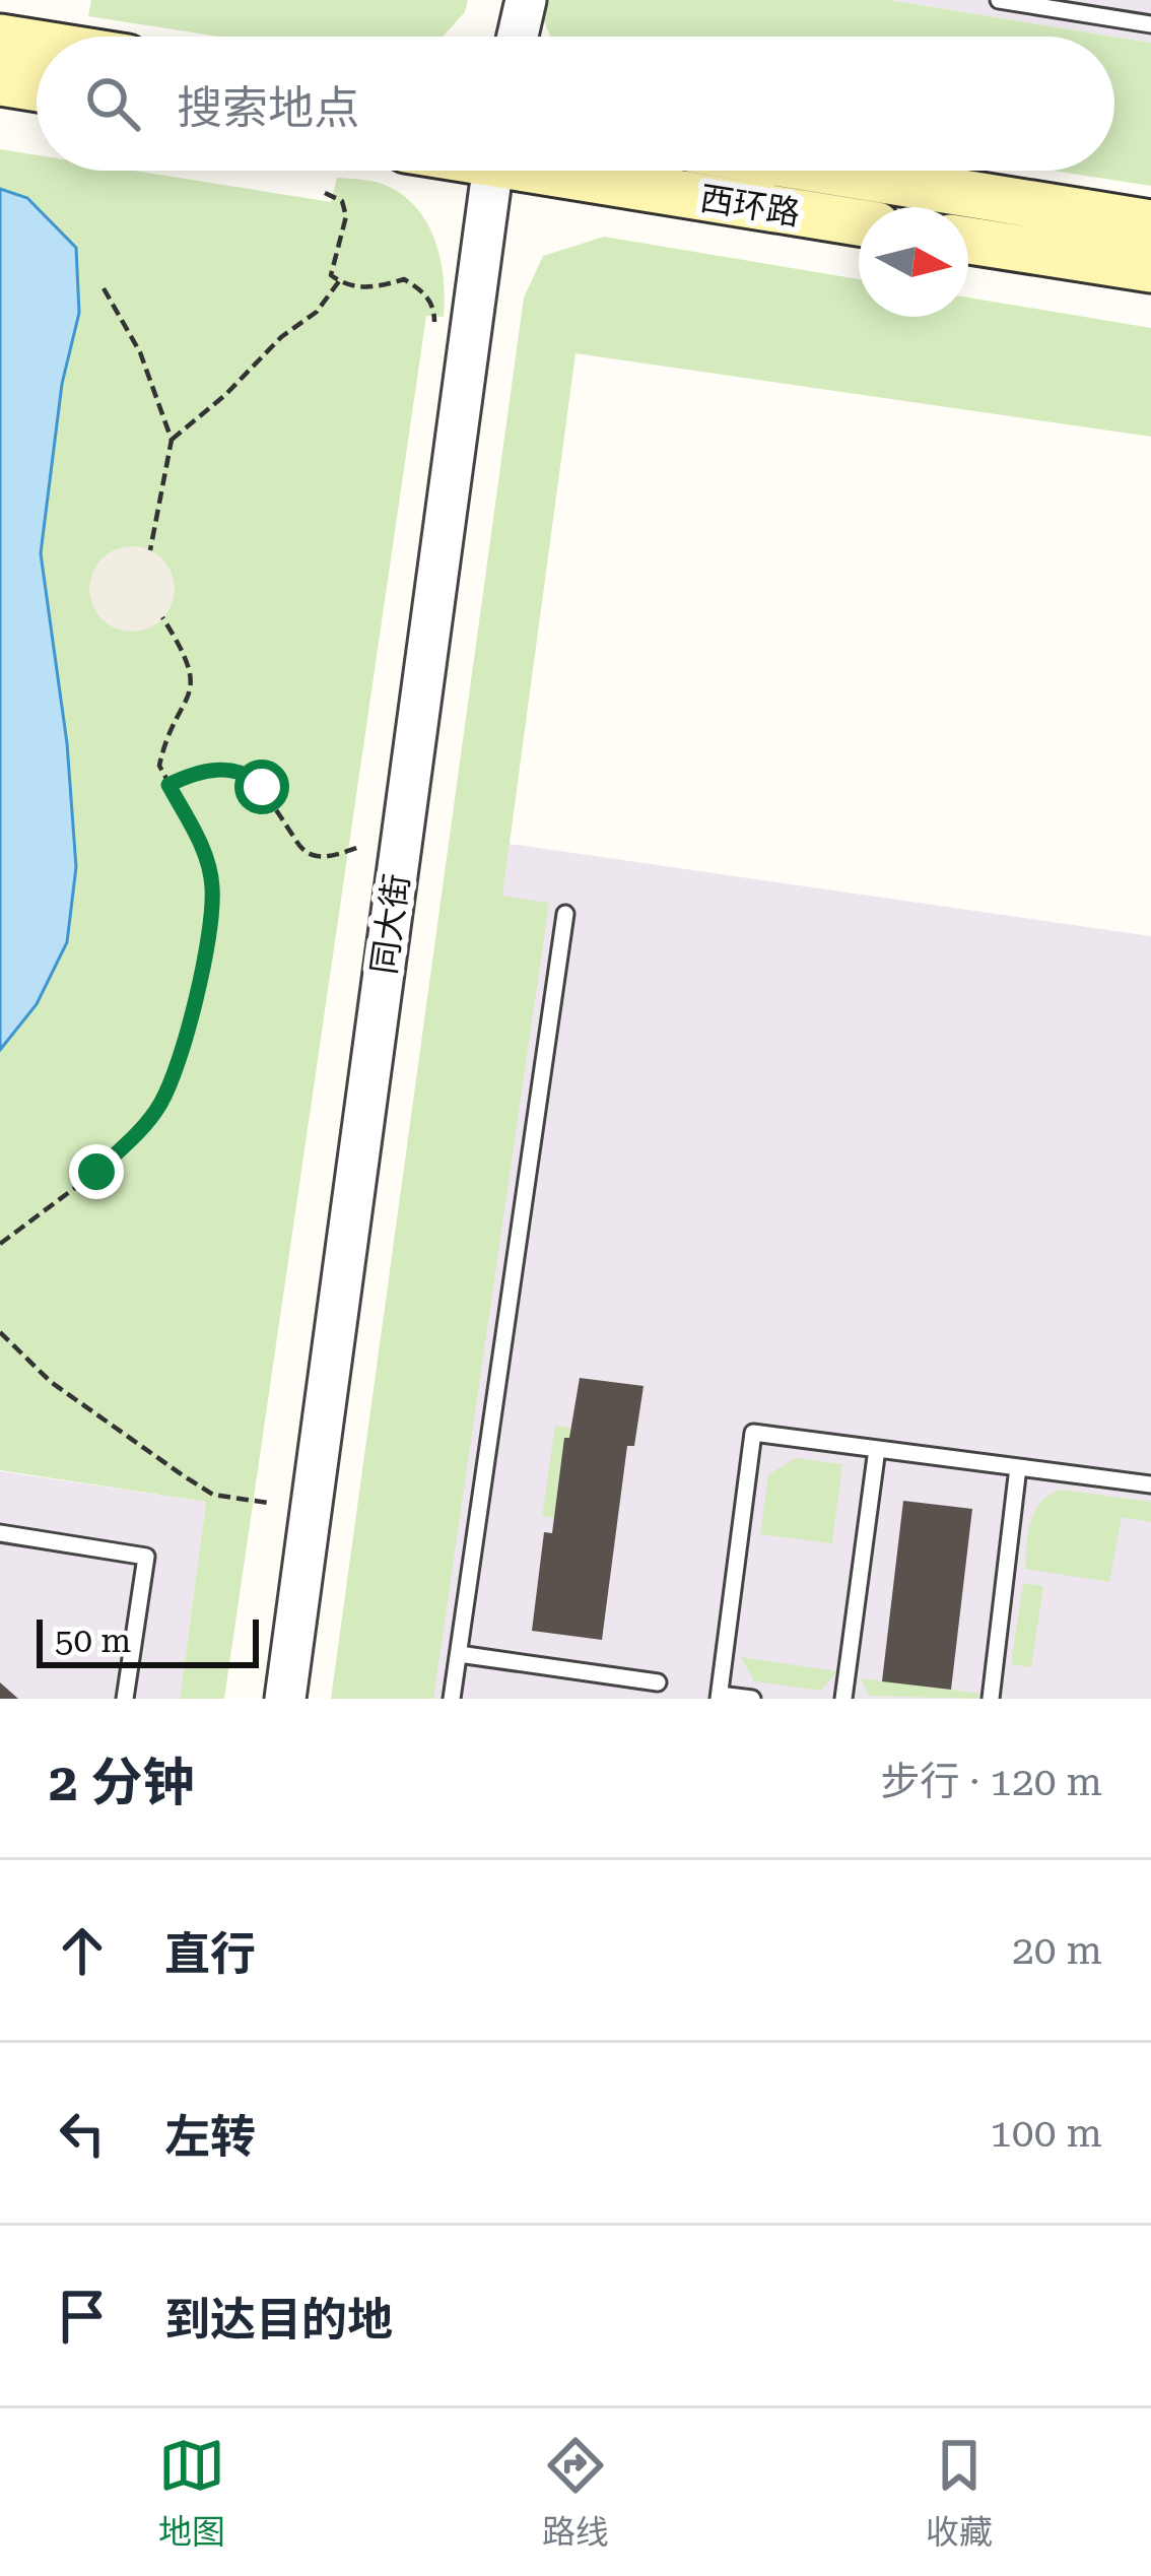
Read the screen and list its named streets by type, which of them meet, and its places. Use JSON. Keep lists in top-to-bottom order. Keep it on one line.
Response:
{"streets":{"main road":["西环路"],"street":["同大街"]},"scale_bar":"50 m","north":"right","page":{"search":"搜索地点","scale":"50 m","heading":["2 分钟","步行 · 120 m"],"list":[["直行","20 m"],["左转","100 m"],"到达目的地"],"nav":["地图","路线","收藏"]}}
